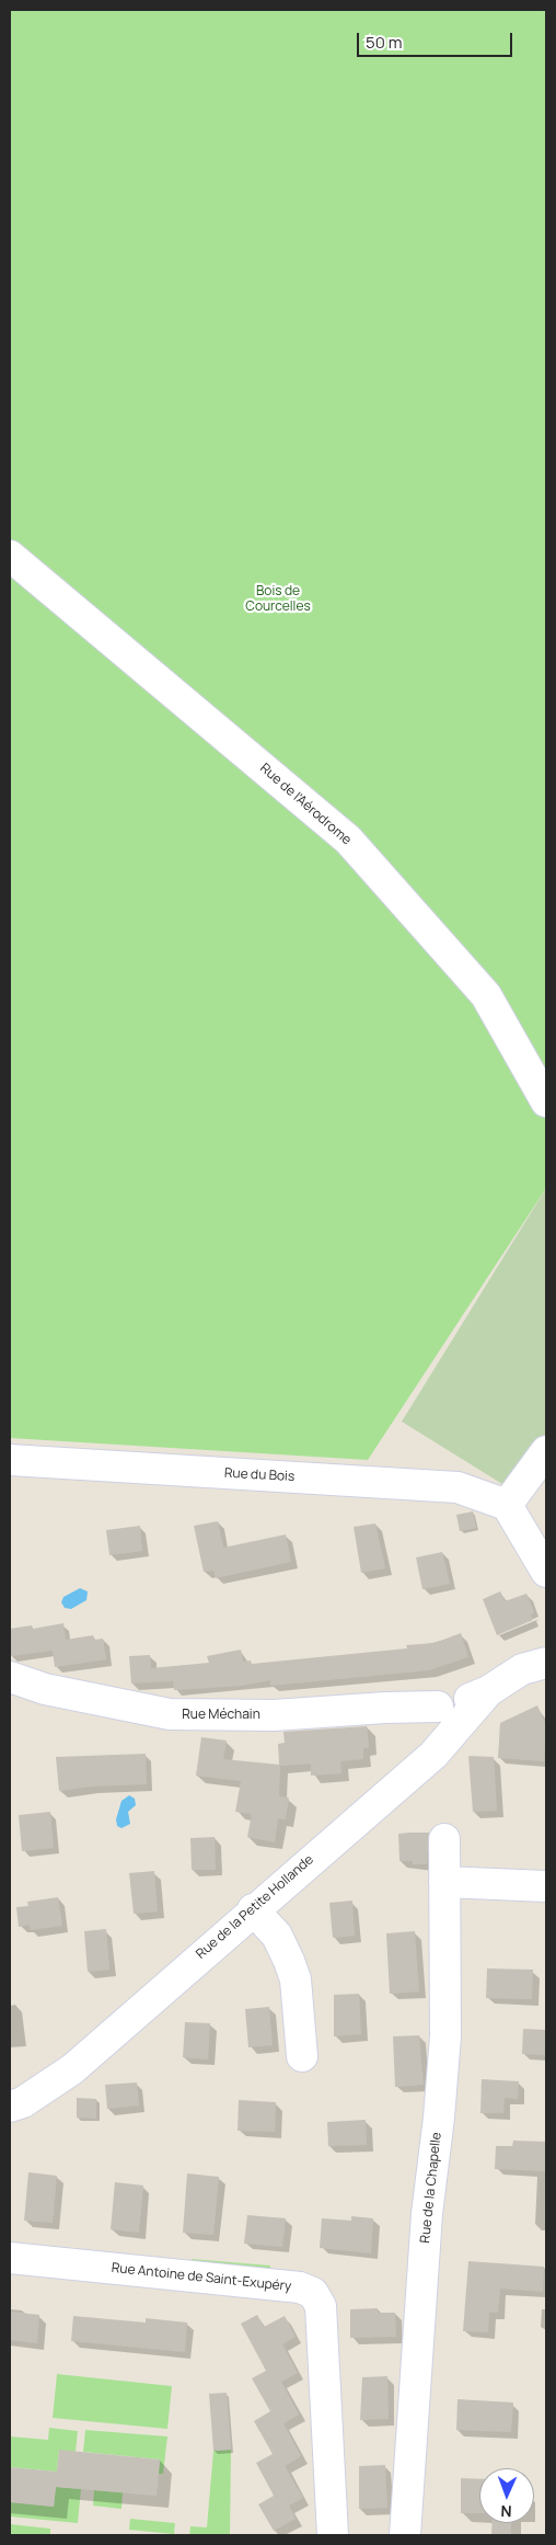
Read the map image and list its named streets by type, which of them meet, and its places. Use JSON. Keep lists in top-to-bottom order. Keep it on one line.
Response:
{"streets":{"street":["Rue de l'Aérodrome","Rue du Bois","Rue Méchain","Rue de la Petite Hollande","Rue de la Chapelle","Rue Antoine de Saint-Exupéry"]},"crossings":[["Rue Méchain","Rue de la Petite Hollande"]],"parks":["Bois de Courcelles"],"scale_bar":"50 m","north":"bottom"}
